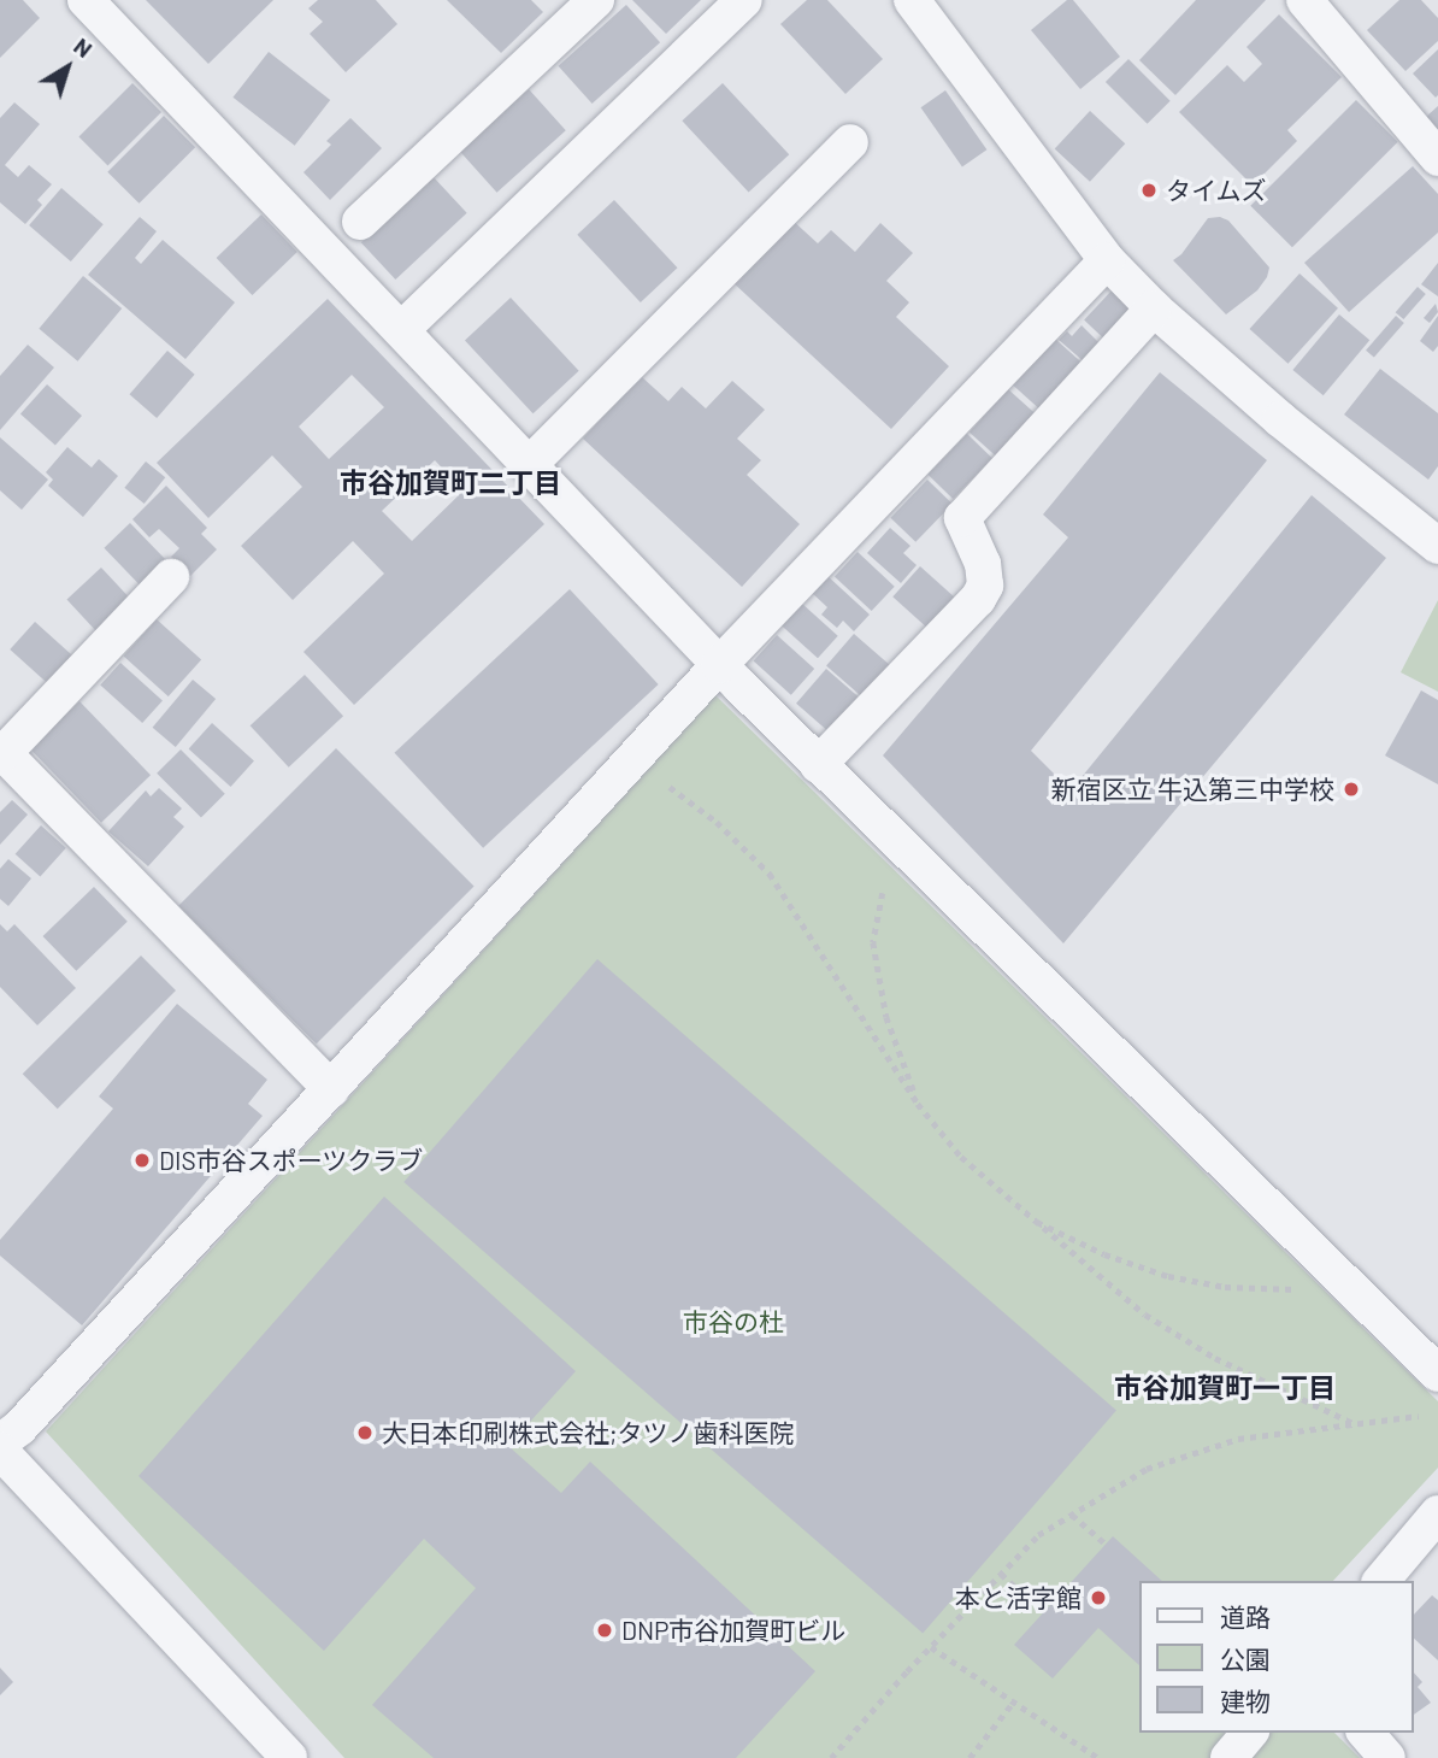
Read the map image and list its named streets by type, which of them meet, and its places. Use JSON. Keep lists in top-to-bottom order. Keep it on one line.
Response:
{"districts":["市谷加賀町二丁目","市谷加賀町一丁目"],"parks":["市谷の杜"],"places":["タイムズ","新宿区立 牛込第三中学校","DIS市谷スポーツクラブ","大日本印刷株式会社;タツノ歯科医院","本と活字館","DNP市谷加賀町ビル"],"legend":["道路","公園","建物"],"north":"top right"}
